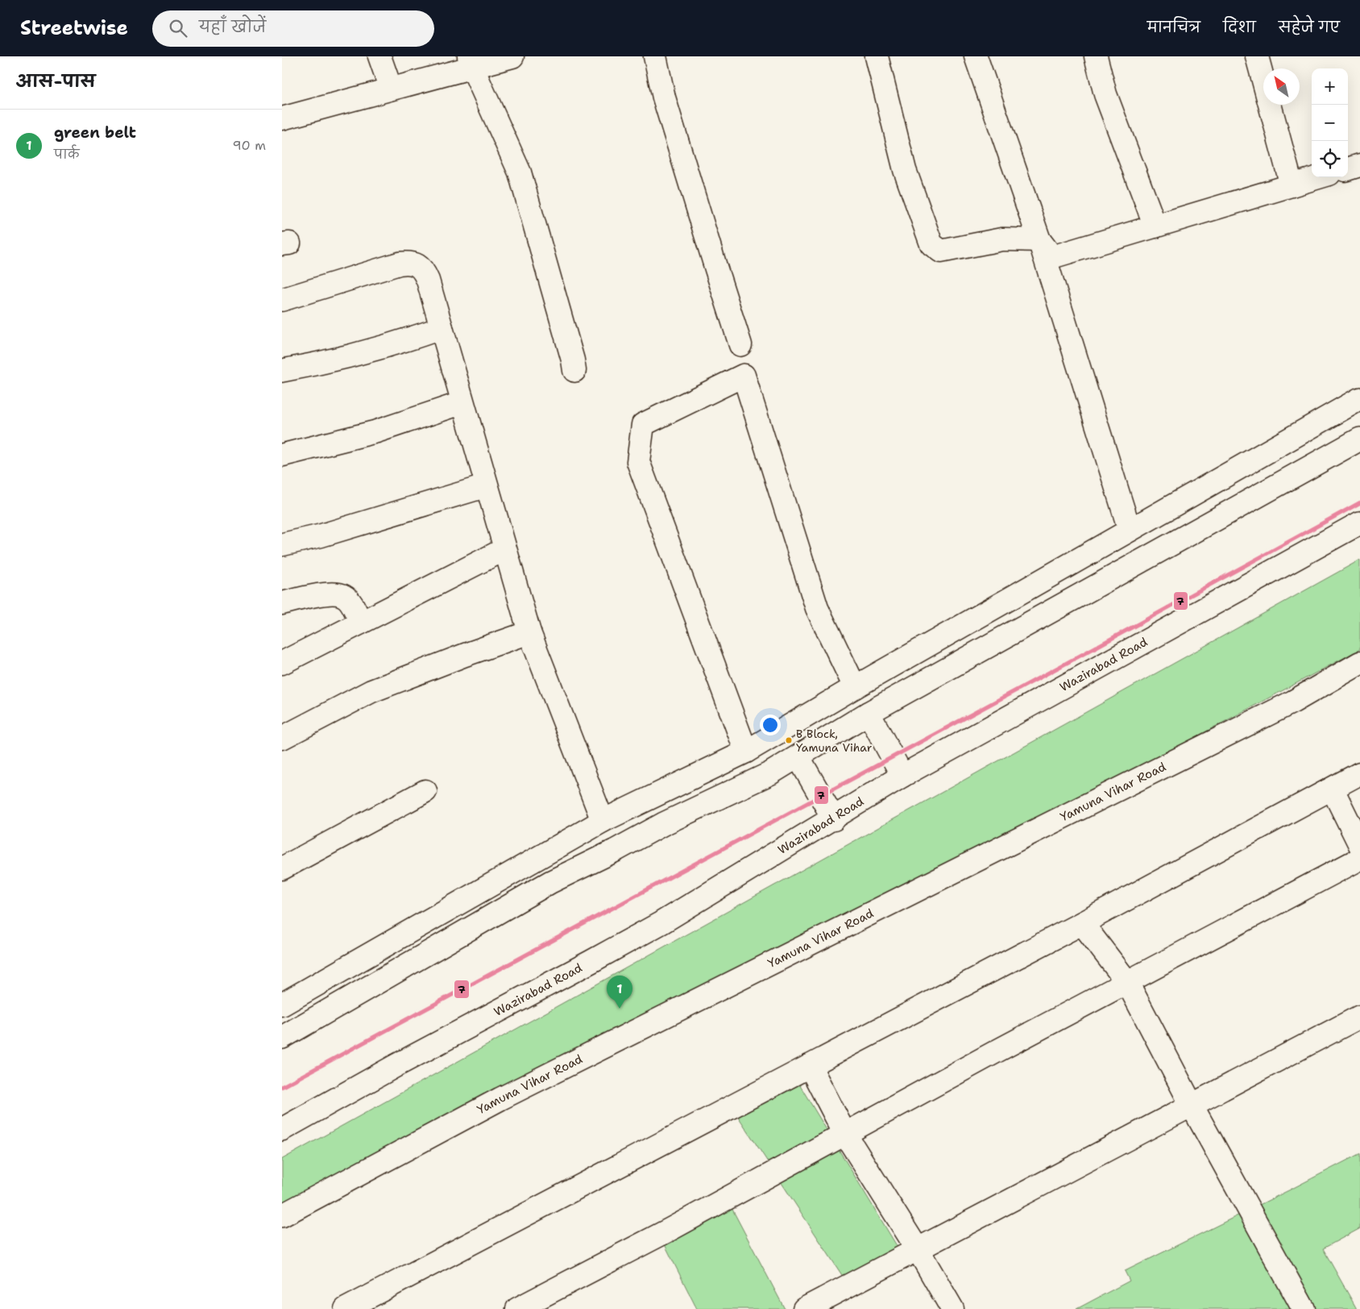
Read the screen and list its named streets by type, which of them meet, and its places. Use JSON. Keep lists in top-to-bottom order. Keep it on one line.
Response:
{"streets":{"main road":["Wazirabad Road","Yamuna Vihar Road"]},"places":["B Block, Yamuna Vihar"],"lines":["transit line 7"],"north":"top left","page":{"header":"Streetwise","search":"यहाँ खोजें","nav":["मानचित्र","दिशा","सहेजे गए"],"heading":"आस-पास","map_buttons":["+","−"],"list":[{"mark":"1","name":"green belt","note":"पार्क","value":"90 m"}],"pins":"1"}}
